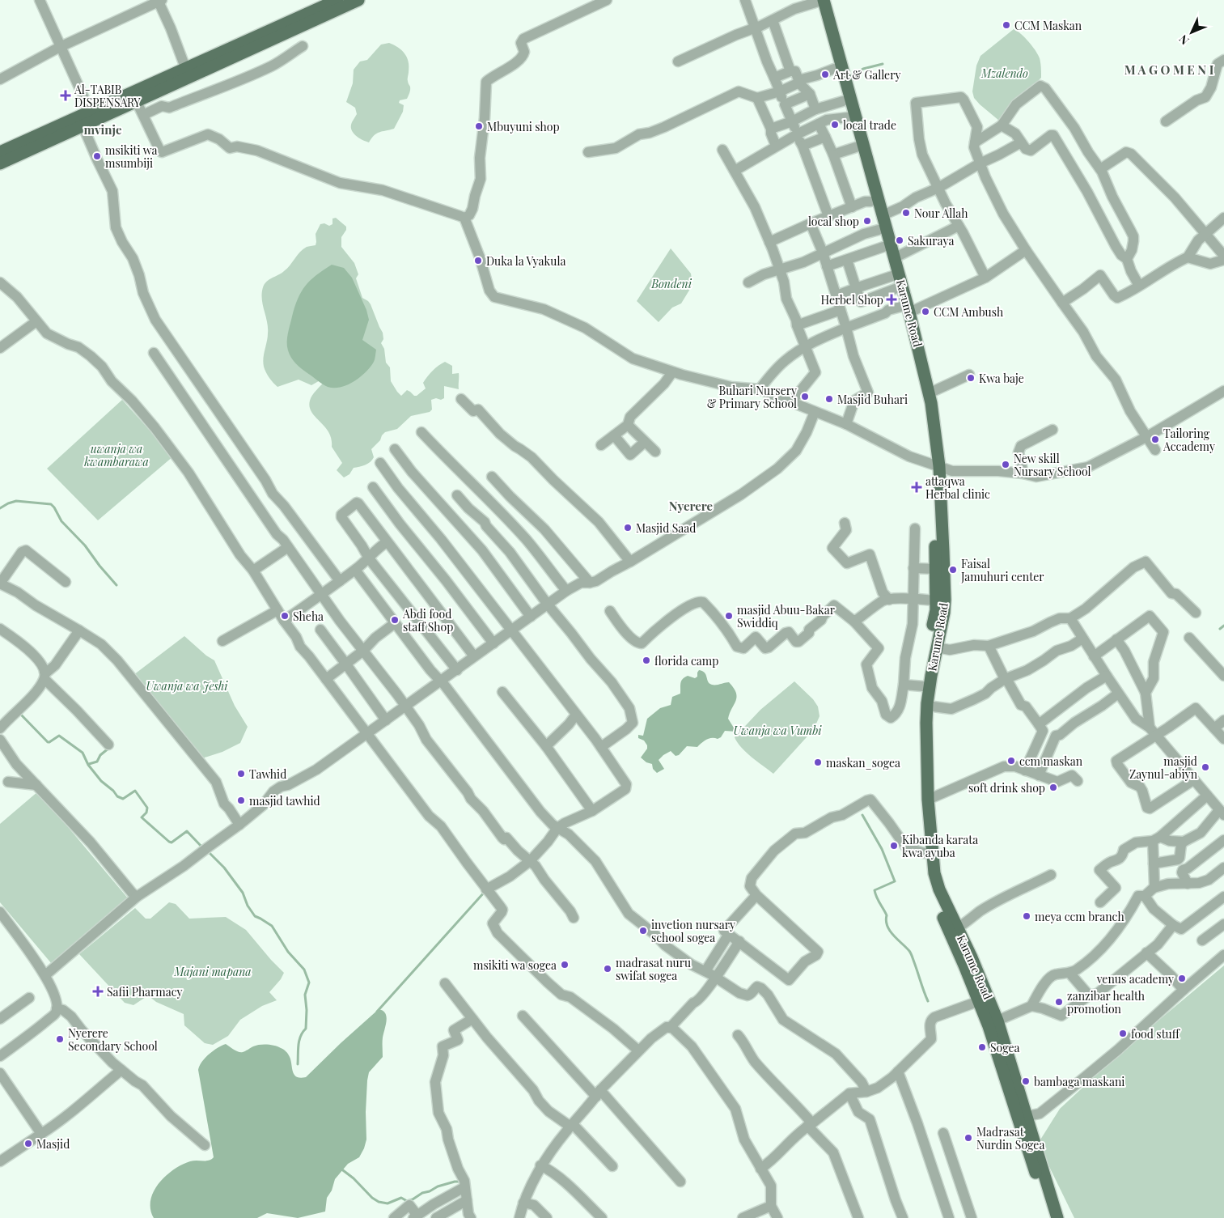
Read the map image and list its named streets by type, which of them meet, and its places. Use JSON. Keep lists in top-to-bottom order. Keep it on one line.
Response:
{"streets":{"main road":["Karume Road"]},"districts":["M A G O M E N I","mvinje","Nyerere"],"parks":["Mzalendo","Bondeni","uwanja wa kwambarawa","Uwanja wa Jeshi","Uwanja wa Vumbi","Majani mapana"],"places":{"other":["CCM Maskan","Art & Gallery","local trade","Mbuyuni shop","msikiti wa msumbiji","Nour Allah","local shop","Sakuraya","Duka la Vyakula","CCM Ambush","Kwa baje","Buhari Nursery & Primary School","Masjid Buhari","Tailoring Accademy","New skill Nursary School","Masjid Saad","Faisal Jamuhuri center","Sheha","masjid Abuu-Bakar Swiddiq","Abdi food staff Shop","florida camp","ccm maskan","maskan_sogea","masjid Zaynul-abiyn","Tawhid","soft drink shop","masjid tawhid","Kibanda karata kwa ayuba","meya ccm branch","invetion nursary school sogea","msikiti wa sogea","madrasat nuru swifat sogea","venus academy","zanzibar health promotion","food stuff","Nyerere Secondary School","Sogea","bambaga maskani","Madrasat Nurdin Sogea","Masjid"],"health":["Al-TABIB DISPENSARY","Herbel Shop","attaqwa Herbal clinic","Safii Pharmacy"]},"north":"bottom left"}
